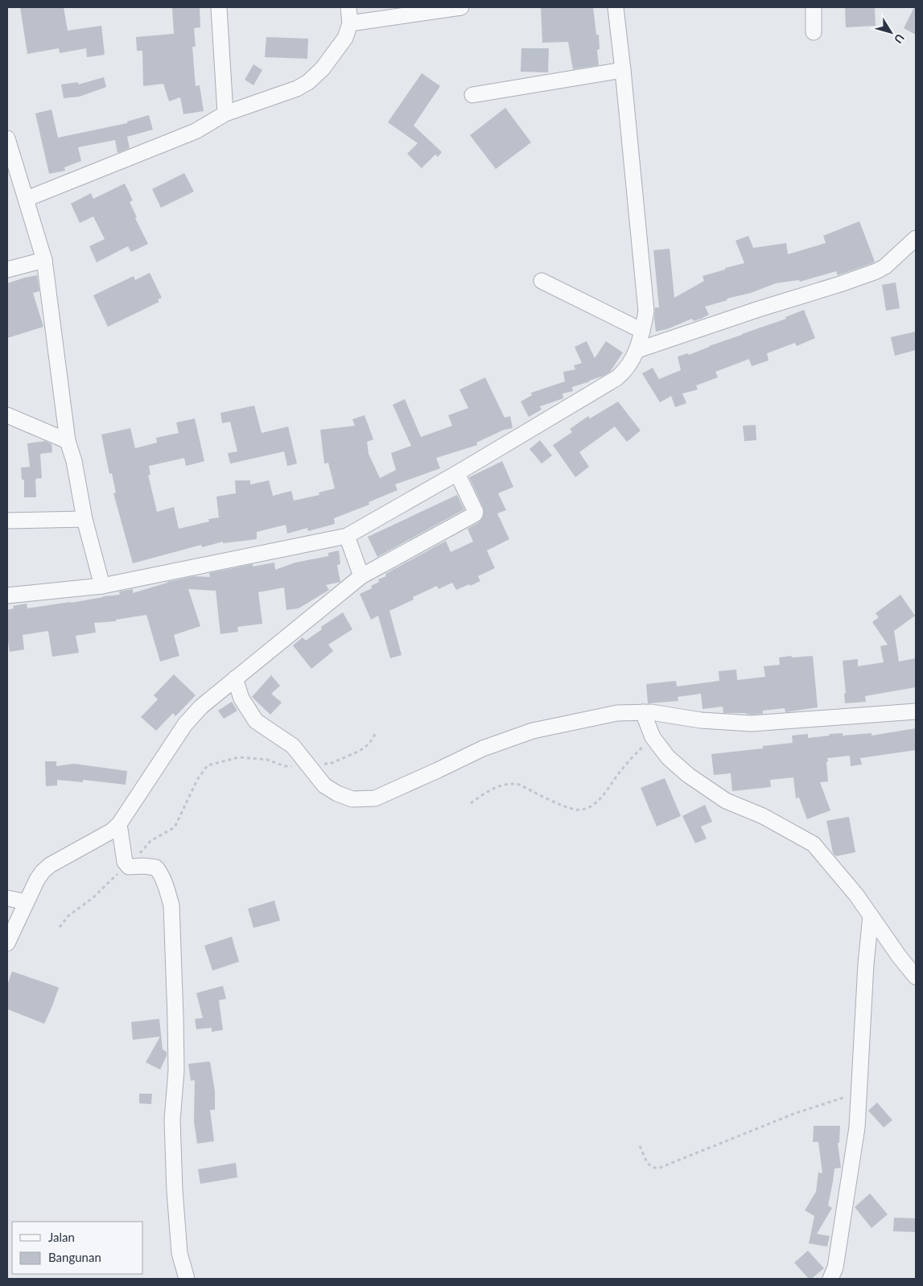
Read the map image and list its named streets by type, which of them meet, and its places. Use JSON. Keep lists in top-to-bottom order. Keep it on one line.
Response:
{"legend":["Jalan","Bangunan"],"north":"bottom right"}
